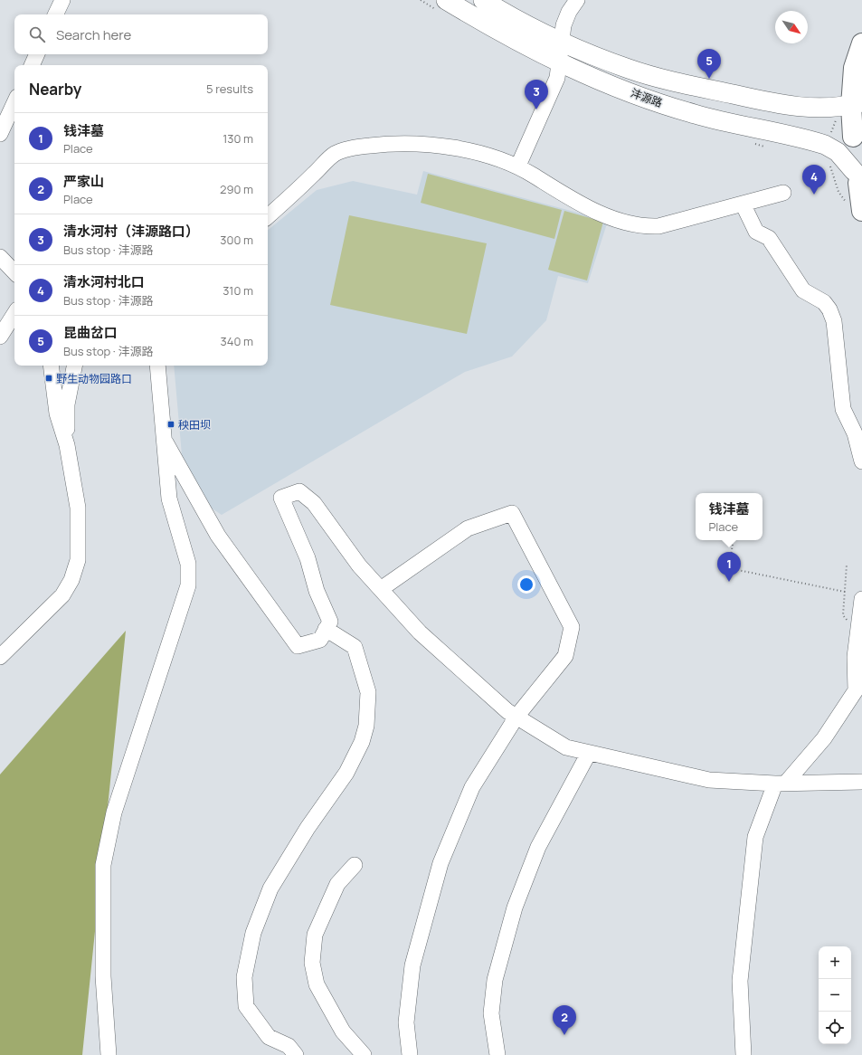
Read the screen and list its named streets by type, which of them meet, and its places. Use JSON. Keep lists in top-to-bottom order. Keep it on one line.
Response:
{"streets":{"main road":["沣源路"]},"places":{"transit":["野生动物园路口","秧田坝"]},"north":"bottom right","page":{"search":"Search here","pins":["5","3","4","1","2"],"heading":["Nearby","5 results"],"list":[{"mark":"1","name":"钱沣墓","note":"Place","value":"130 m"},{"mark":"2","name":"严家山","note":"Place","value":"290 m"},{"mark":"3","name":"清水河村（沣源路口）","note":"Bus stop · 沣源路","value":"300 m"},{"mark":"4","name":"清水河村北口","note":"Bus stop · 沣源路","value":"310 m"},{"mark":"5","name":"昆曲岔口","note":"Bus stop · 沣源路","value":"340 m"}],"popup":["钱沣墓","Place"],"map_buttons":["+","−"]}}
